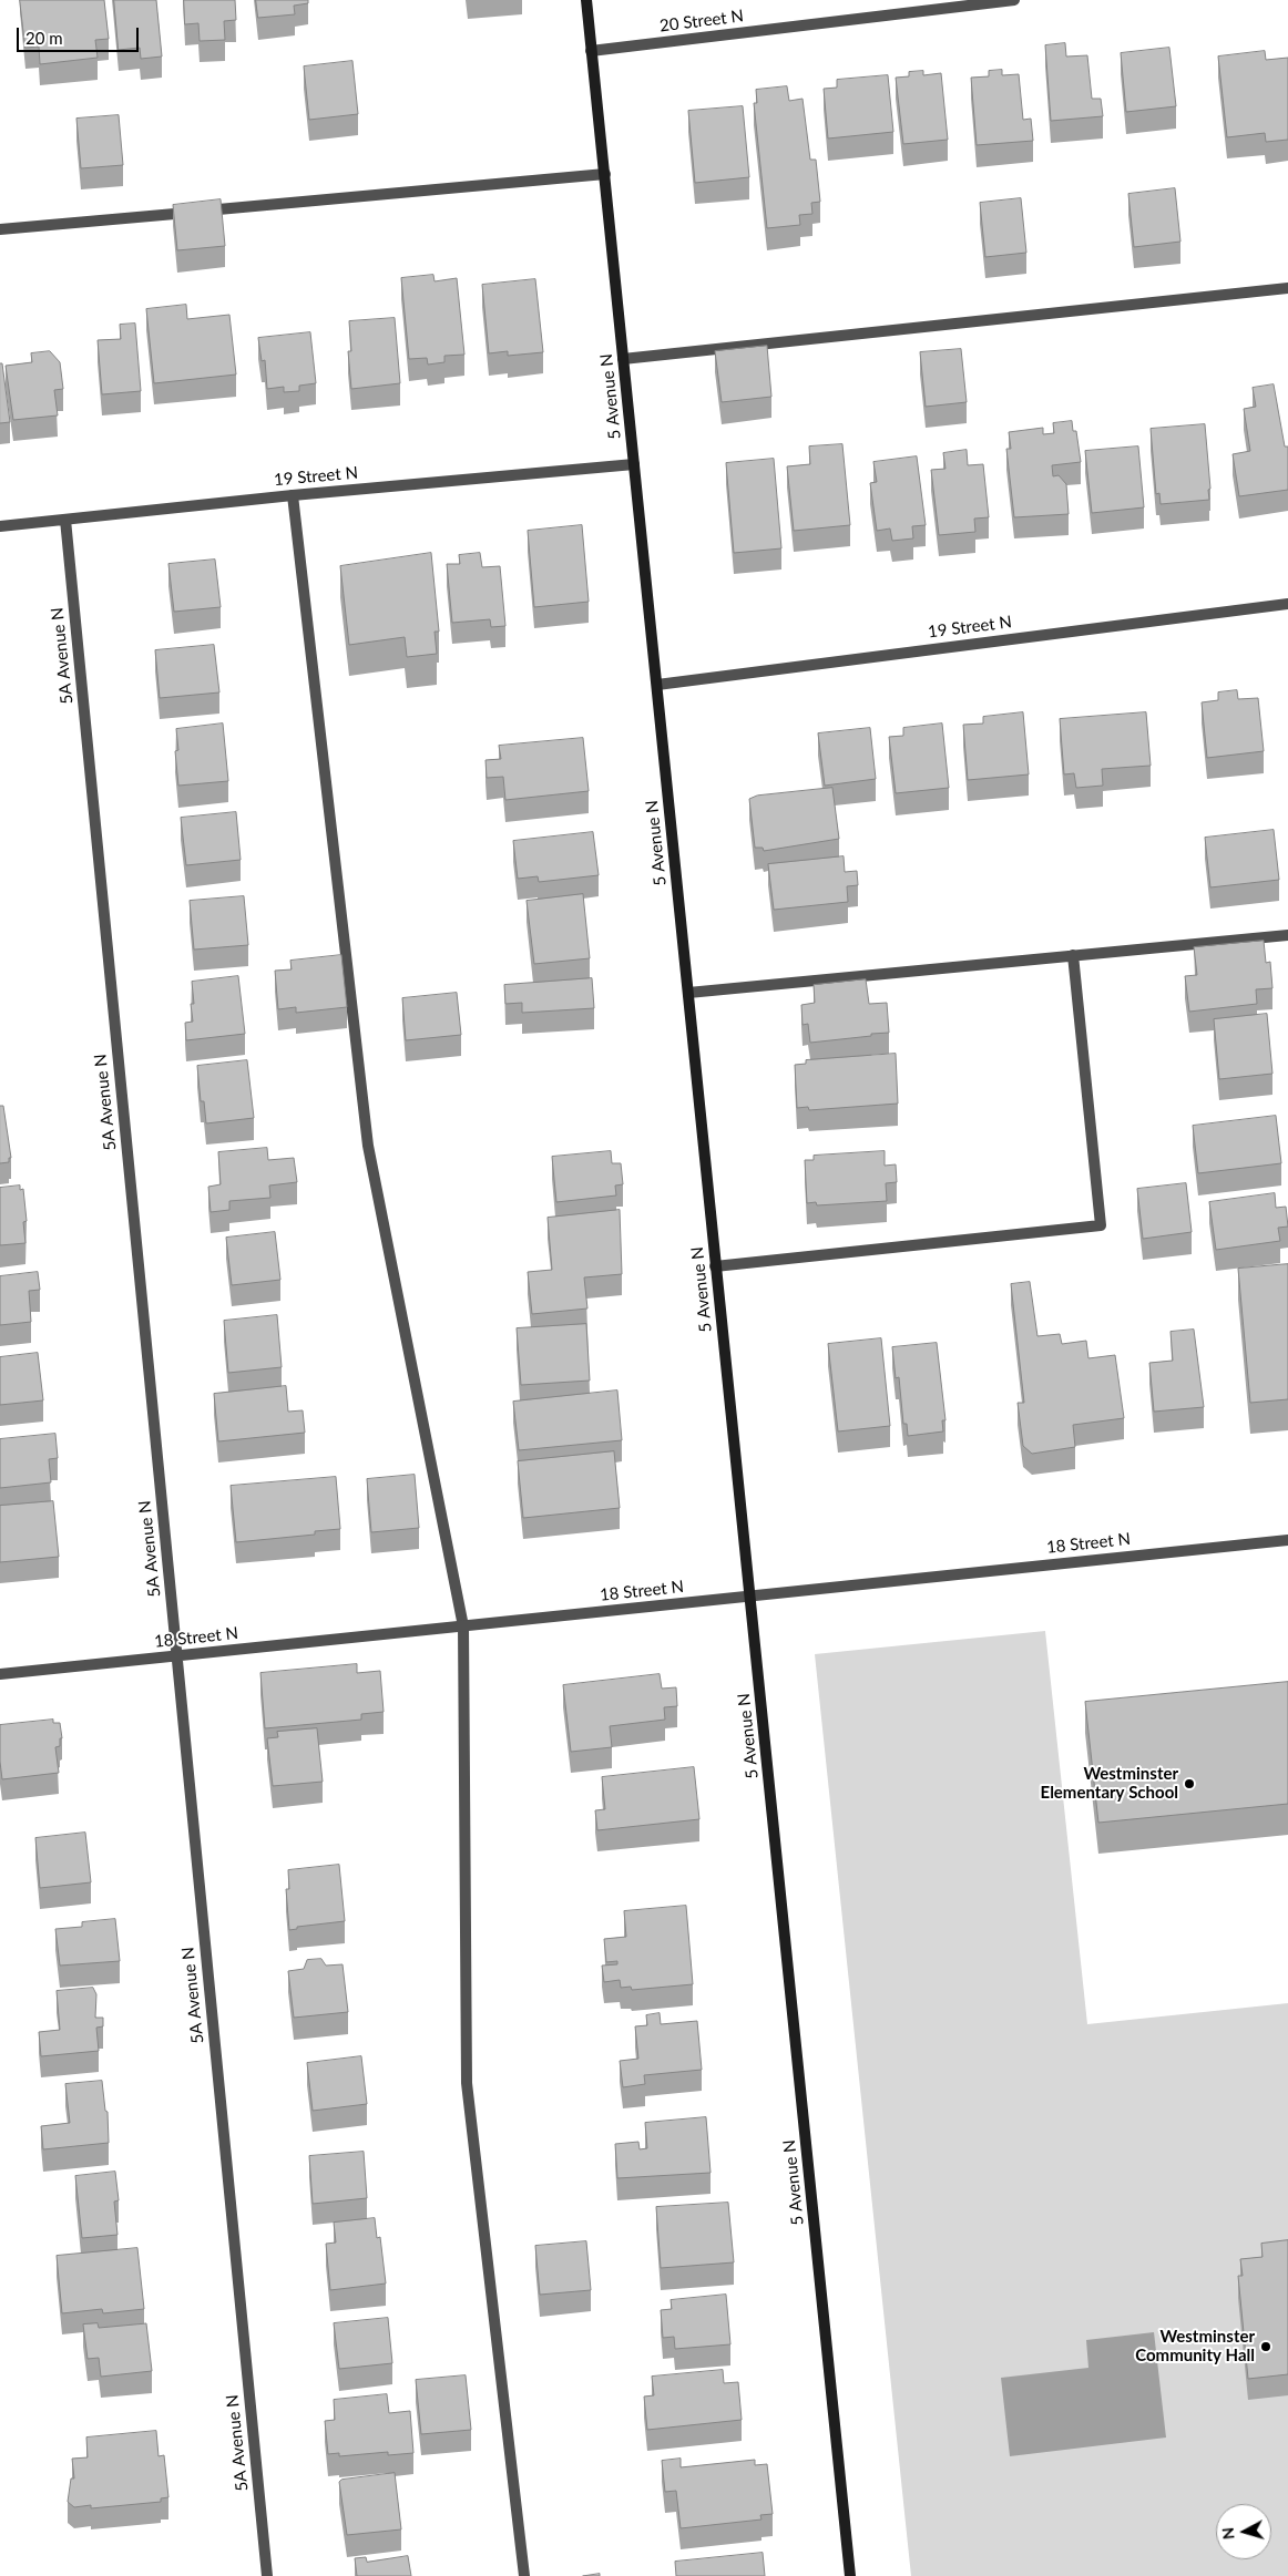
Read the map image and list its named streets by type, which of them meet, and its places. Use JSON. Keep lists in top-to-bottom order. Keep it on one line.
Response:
{"streets":{"main road":["5 Avenue N"],"street":["20 Street N","19 Street N","5A Avenue N","18 Street N"]},"crossings":[["20 Street N","5 Avenue N"],["5 Avenue N","19 Street N"],["5 Avenue N","18 Street N"],["19 Street N","5A Avenue N"],["5A Avenue N","18 Street N"]],"places":["Westminster Elementary School","Westminster Community Hall"],"scale_bar":"20 m","north":"left"}
